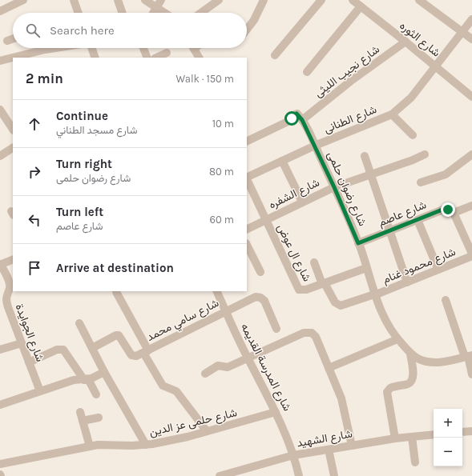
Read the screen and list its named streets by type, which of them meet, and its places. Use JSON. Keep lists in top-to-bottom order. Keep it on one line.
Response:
{"streets":{"street":["شارع الثوره","شارع نجيب الليثى","شارع الطنانى","شارع رضوان حلمى","شارع الشفره","شارع عاصم","شارع ال عوض","شارع محمود غنام","شارع سامي محمد","شارع الجوايدة","شارع المدرسة القديمه","شارع حلمى عز الدين","شارع الشهيد"]},"crossings":[["شارع الثوره","شارع نجيب الليثى"],["شارع الثوره","شارع الطنانى"],["شارع نجيب الليثى","شارع رضوان حلمى"],["شارع الطنانى","شارع رضوان حلمى"],["شارع رضوان حلمى","شارع الشفره"],["شارع رضوان حلمى","شارع عاصم"],["شارع رضوان حلمى","شارع ال عوض"],["شارع رضوان حلمى","شارع محمود غنام"],["شارع الشفره","شارع ال عوض"],["شارع ال عوض","شارع محمود غنام"],["شارع سامي محمد","شارع المدرسة القديمه"],["شارع المدرسة القديمه","شارع حلمى عز الدين"],["شارع المدرسة القديمه","شارع الشهيد"]],"page":{"search":"Search here","heading":["2 min","Walk · 150 m"],"list":[["Continue","شارع مسجد الطناني","10 m"],["Turn right","شارع رضوان حلمى","80 m"],["Turn left","شارع عاصم","60 m"],"Arrive at destination"],"map_buttons":["+","−"]}}
